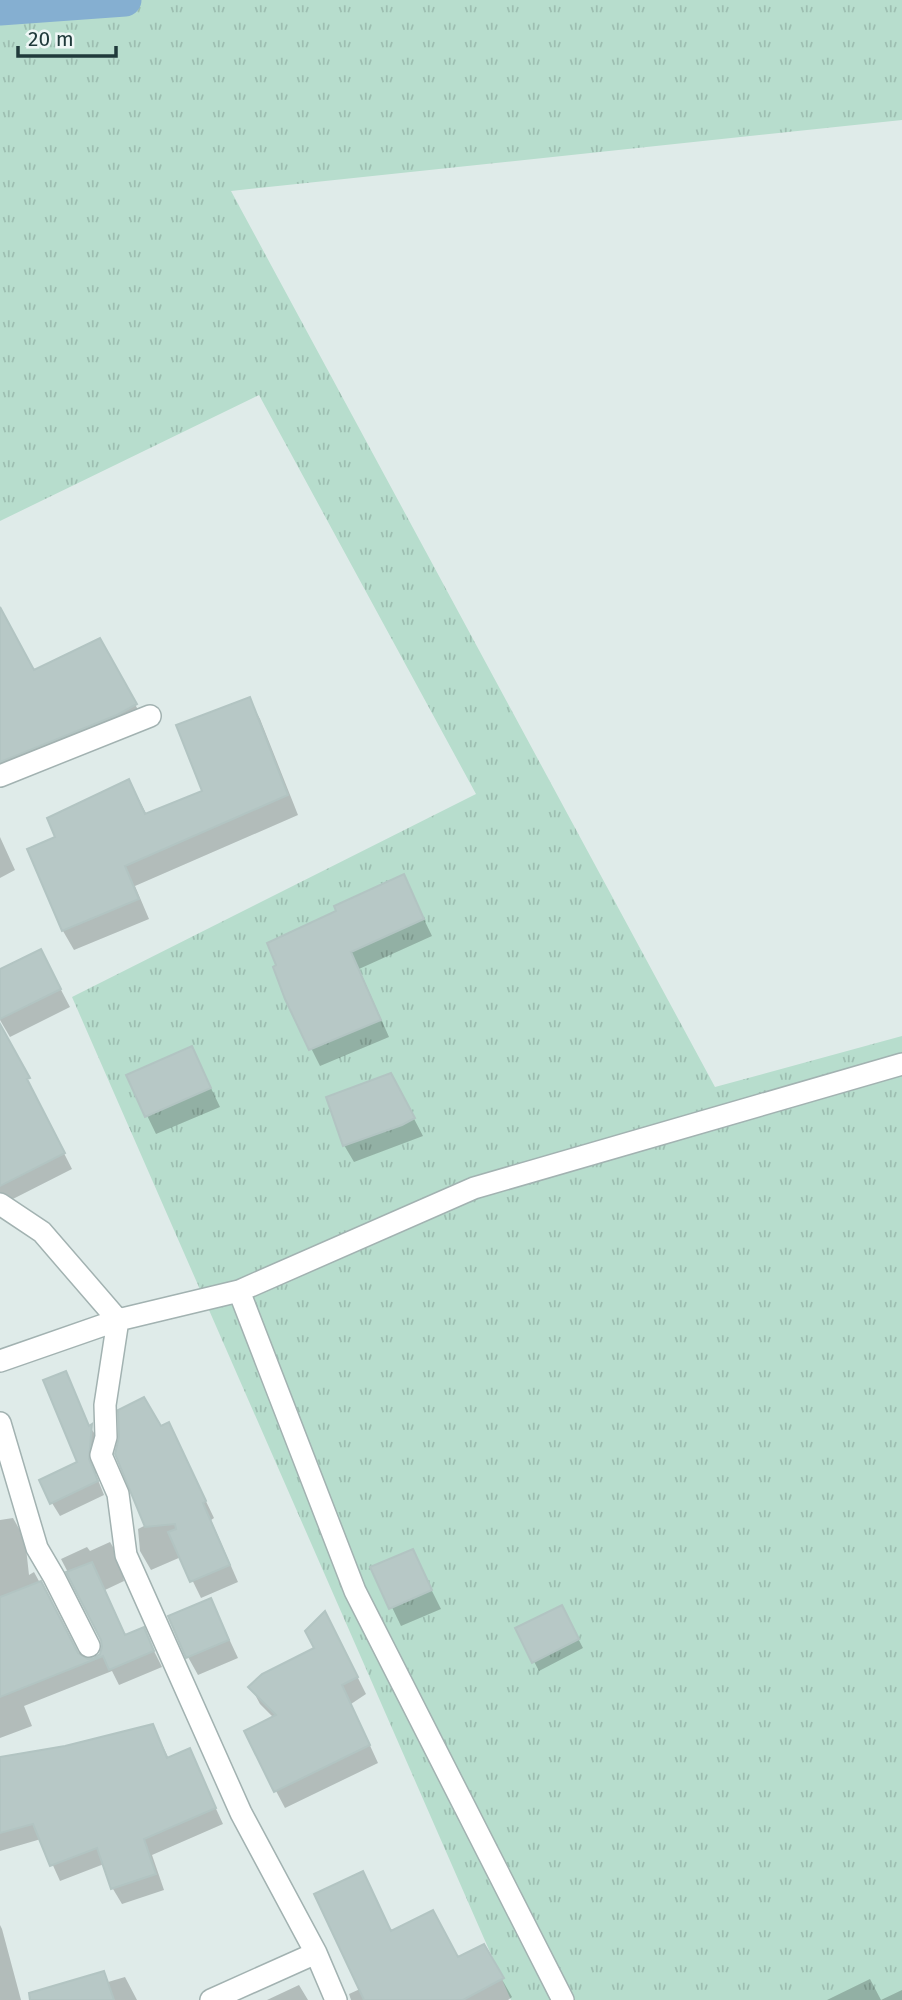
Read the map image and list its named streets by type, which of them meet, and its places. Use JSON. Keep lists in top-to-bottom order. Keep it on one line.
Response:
{"scale_bar":"20 m"}
